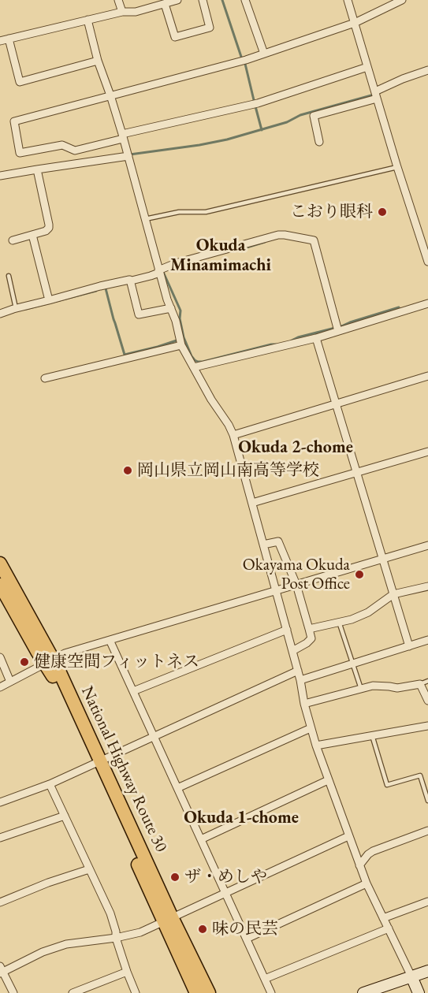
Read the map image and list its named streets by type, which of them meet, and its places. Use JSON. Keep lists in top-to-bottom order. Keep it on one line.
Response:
{"streets":{"highway":["National Highway Route 30"]},"districts":["Okuda Minamimachi","Okuda 2-chome","Okuda 1-chome"],"places":["こおり眼科","岡山県立岡山南高等学校","Okayama Okuda Post Office","健康空間フィットネス","ザ・めしや","味の民芸"]}
